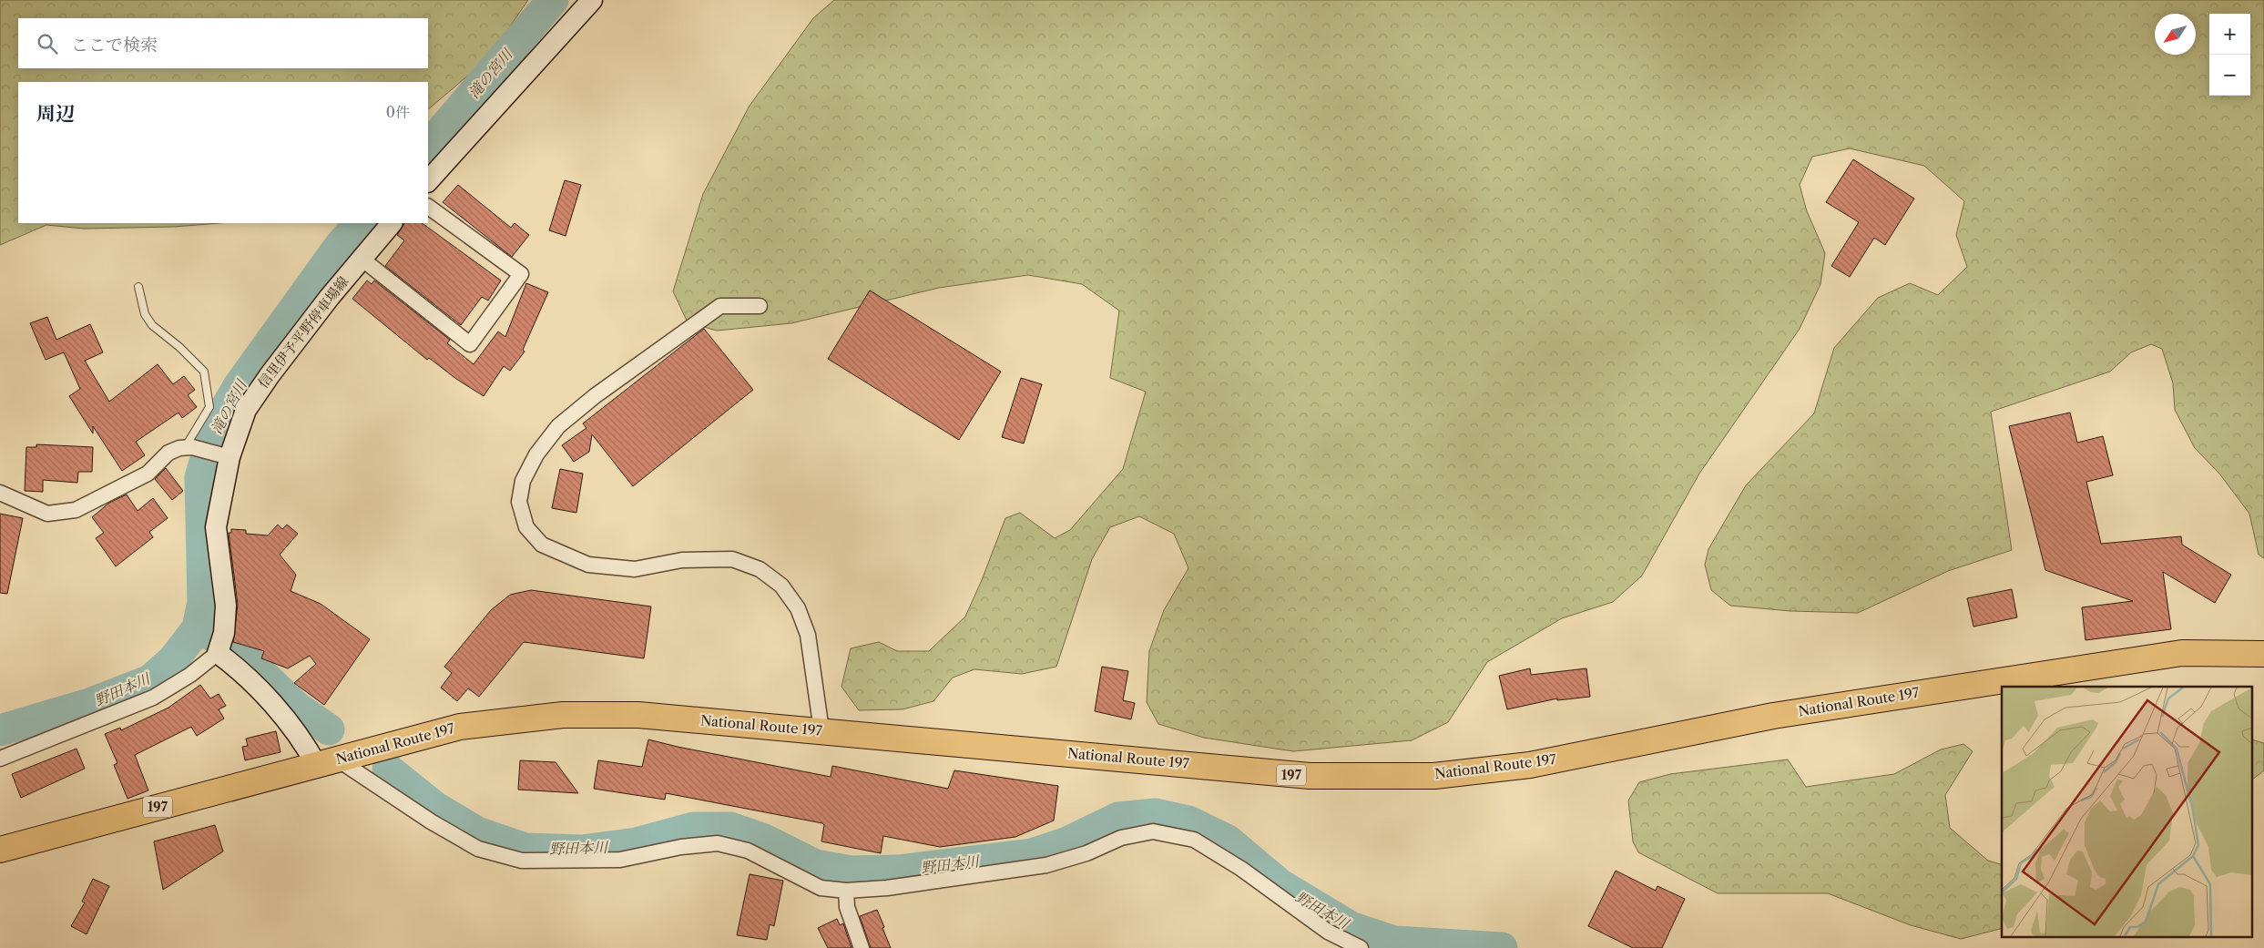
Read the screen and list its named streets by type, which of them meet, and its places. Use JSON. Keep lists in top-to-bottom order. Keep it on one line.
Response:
{"streets":{"highway":["National Route 197","197"],"main road":["信里伊予平野停車場線"]},"water":["滝の宮川","野田本川"],"north":"bottom left","page":{"map_buttons":["+","−"],"search":"ここで検索","heading":["周辺","0件"]}}
